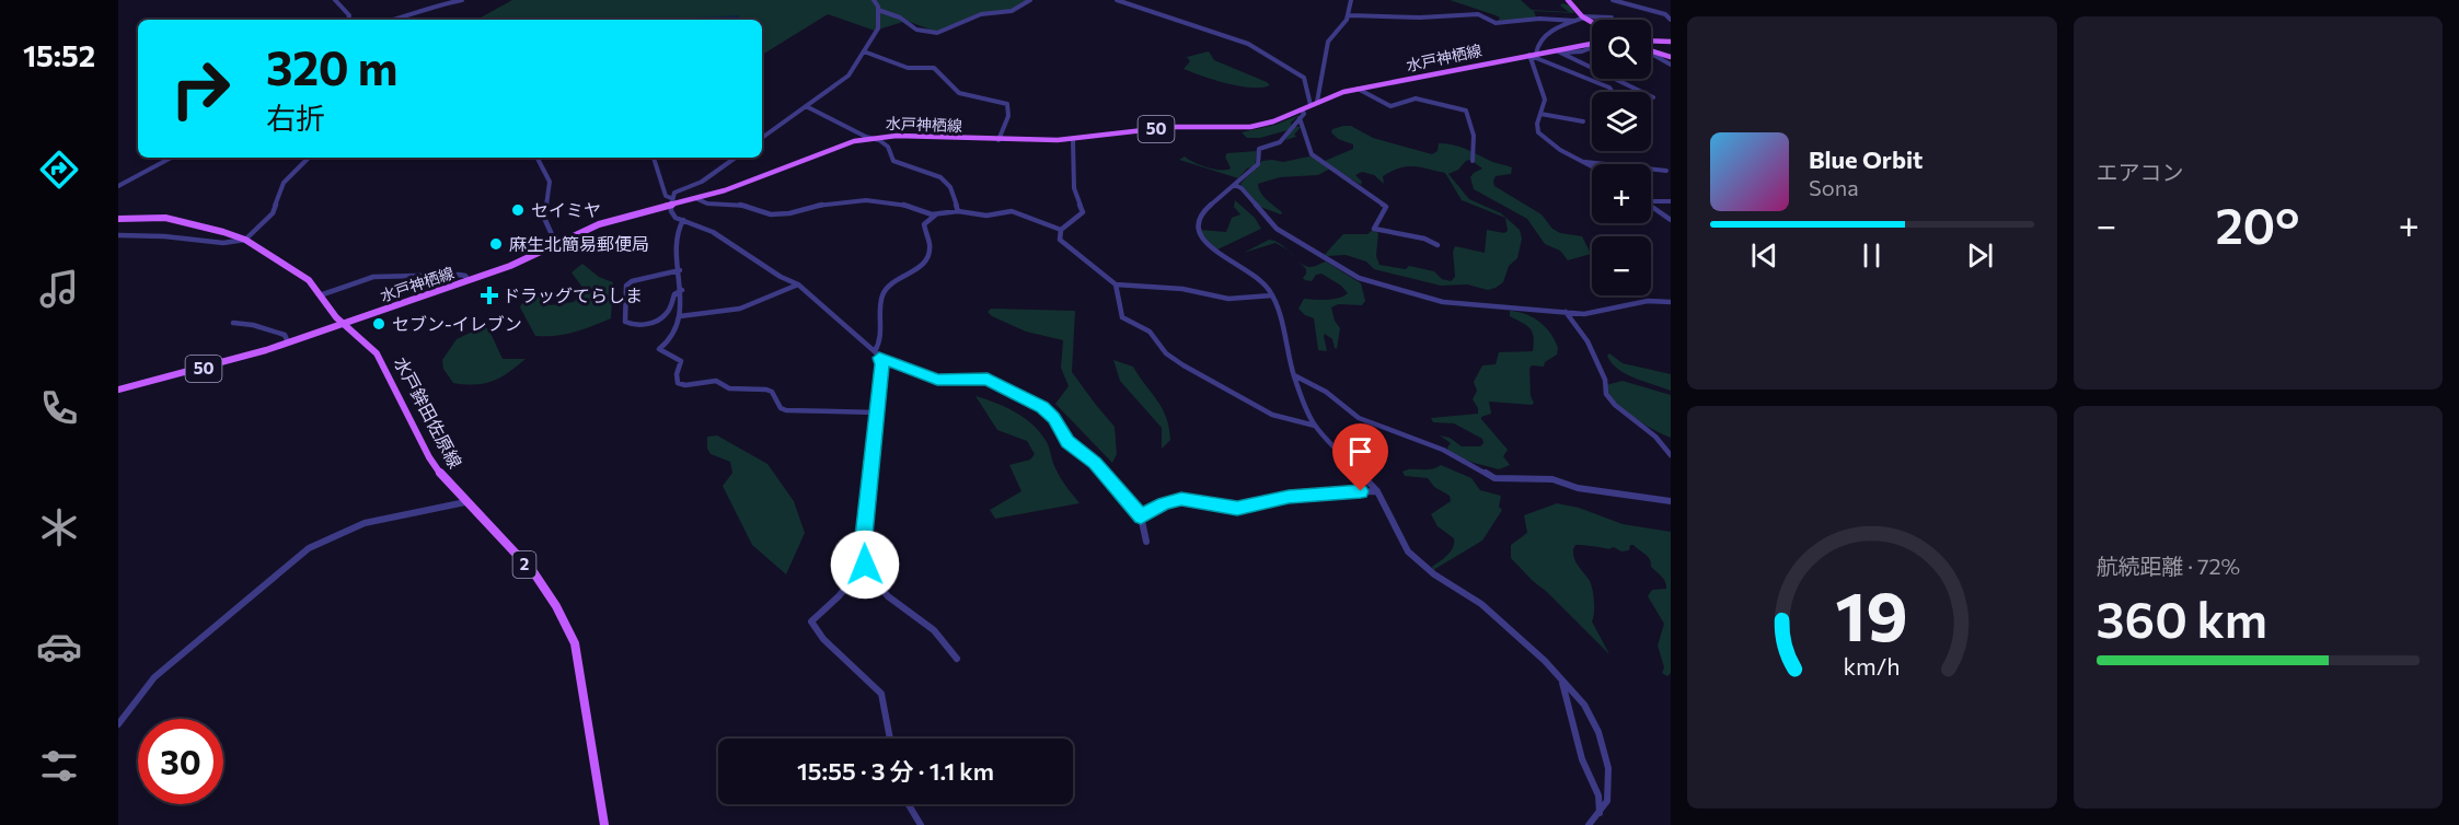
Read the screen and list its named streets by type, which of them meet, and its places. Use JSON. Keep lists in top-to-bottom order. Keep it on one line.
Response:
{"streets":{"main road":["水戸神栖線","50","水戸鉾田佐原線","2"]},"crossings":[["水戸神栖線","水戸鉾田佐原線"]],"places":{"other":["セイミヤ","麻生北簡易郵便局","セブン-イレブン"],"health":["ドラッグてらしま"]},"page":{"tabs":"15:52","tile":["エアコン",["航続距離 · 72%","360 km"]],"map_buttons":["+","−"],"turn":["320 m","右折"],"song":["Blue Orbit","Sona"],"heat":["−","20°","+"],"limit":"30","trip":"15:55 · 3 分 · 1.1 km","gauge":["19","km/h"]}}
